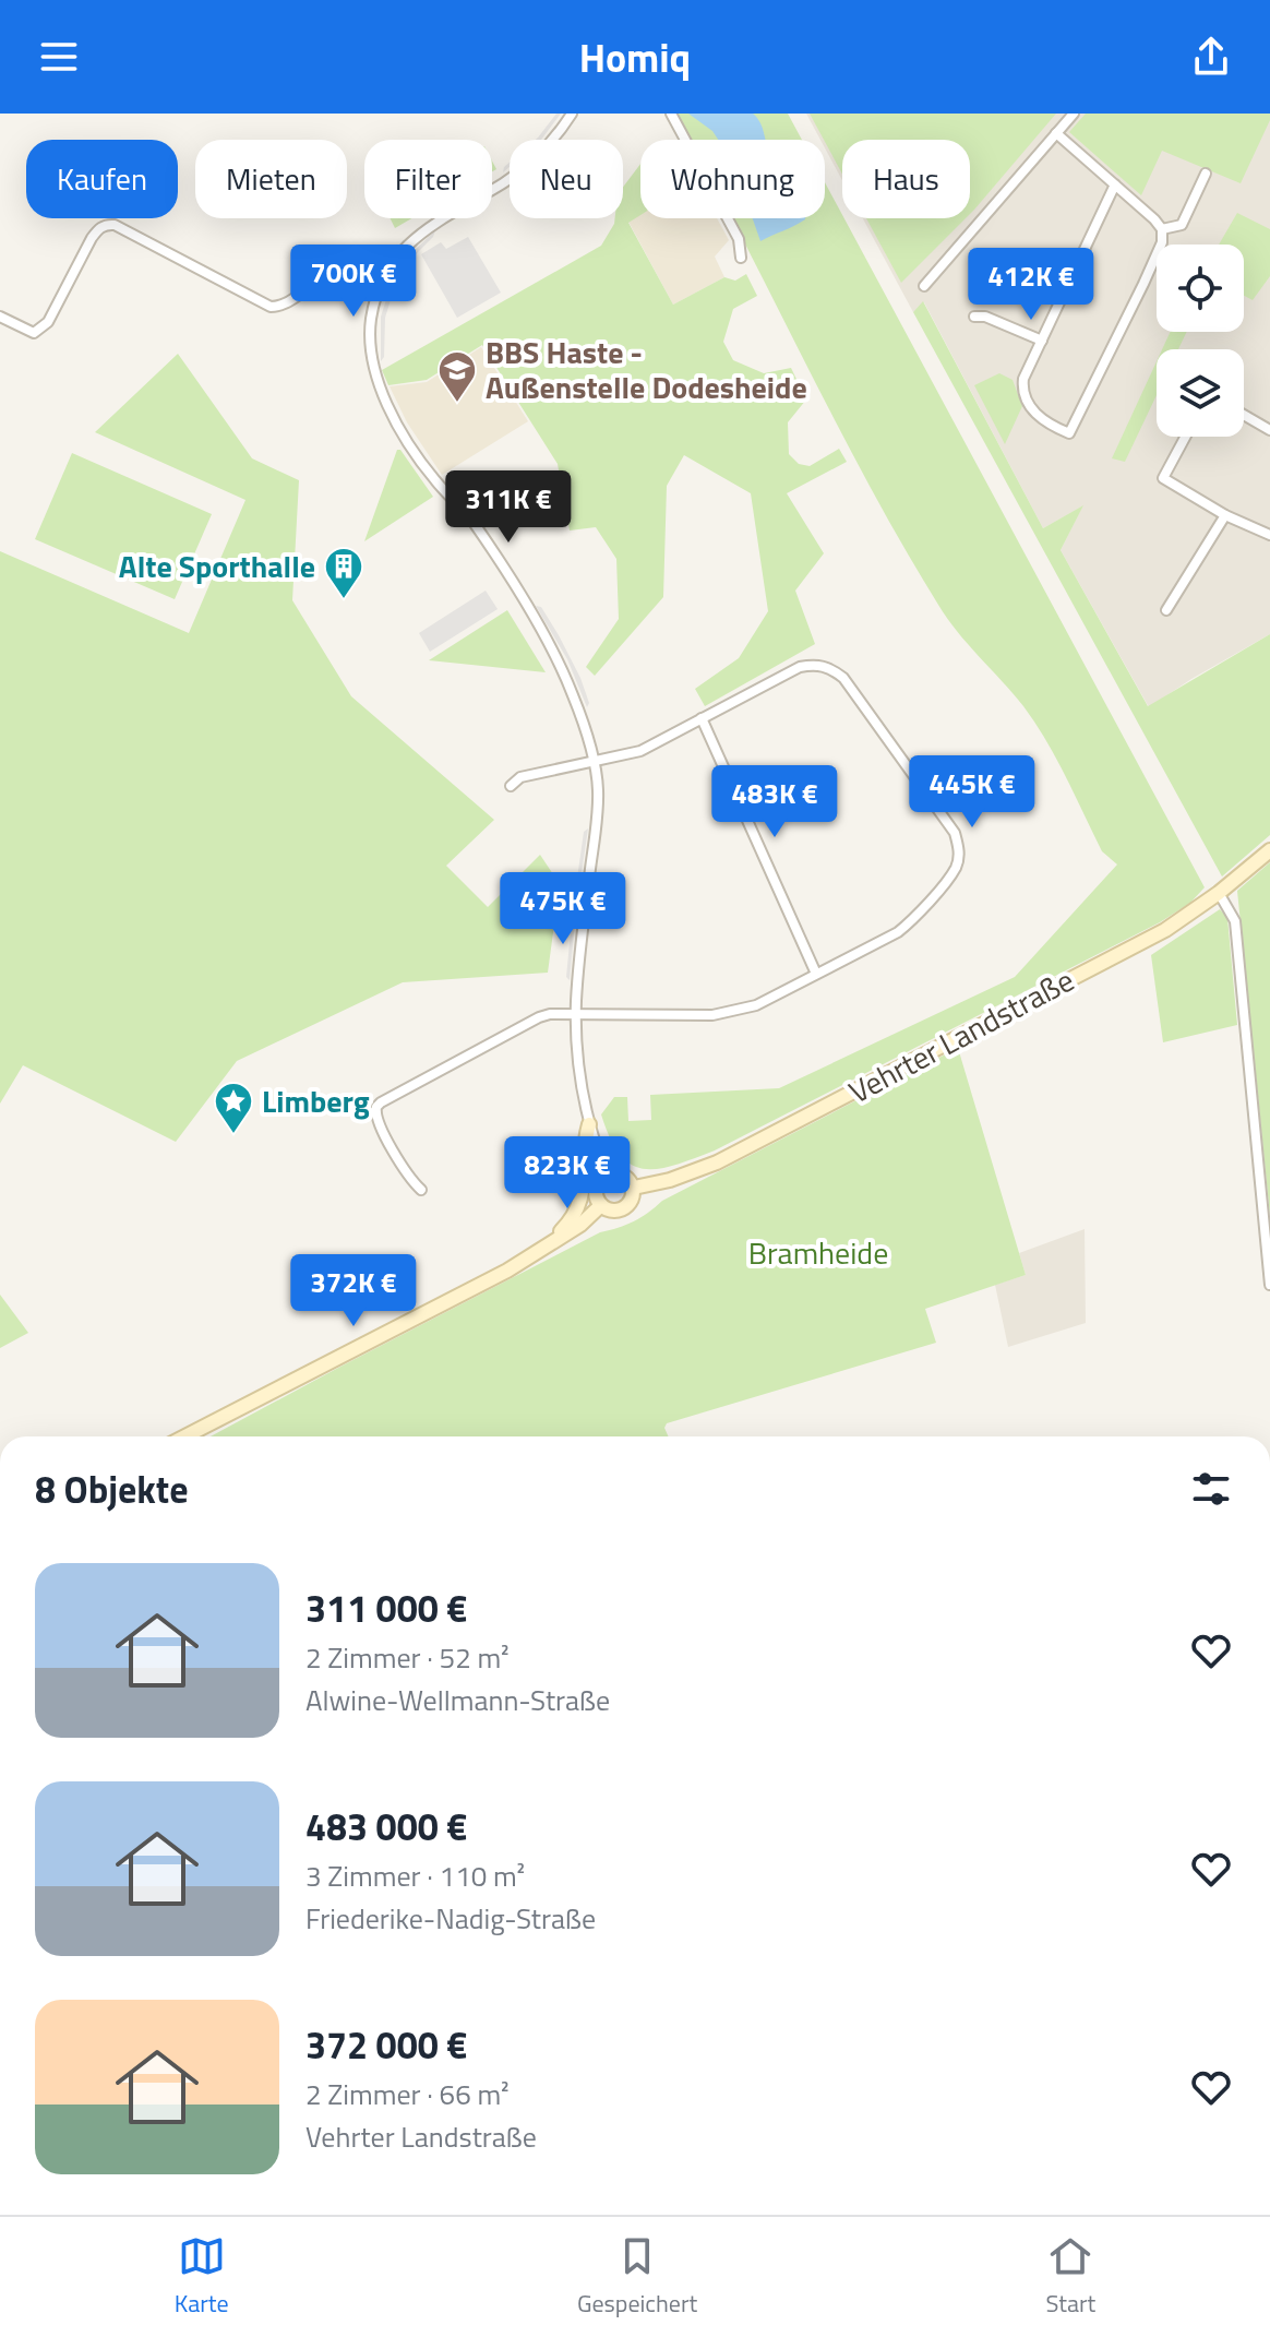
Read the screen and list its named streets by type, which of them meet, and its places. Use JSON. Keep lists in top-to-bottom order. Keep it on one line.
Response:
{"streets":{"main road":["Vehrter Landstraße"]},"parks":["Bramheide"],"places":{"school or university":["BBS Haste - Außenstelle Dodesheide"],"building":["Alte Sporthalle"],"place":["Limberg"]},"page":{"header":"Homiq","chip":["Kaufen","Mieten","Filter","Neu","Wohnung","Haus"],"price":["700K €","412K €","311K €","445K €","483K €","475K €","823K €","372K €"],"heading":"8 Objekte","list":[{"name":"311 000 €","note":"2 Zimmer · 52 m² · Alwine-Wellmann-Straße"},{"name":"483 000 €","note":"3 Zimmer · 110 m² · Friederike-Nadig-Straße"},{"name":"372 000 €","note":"2 Zimmer · 66 m² · Vehrter Landstraße"}],"tabs":["Karte","Gespeichert","Start"]}}
